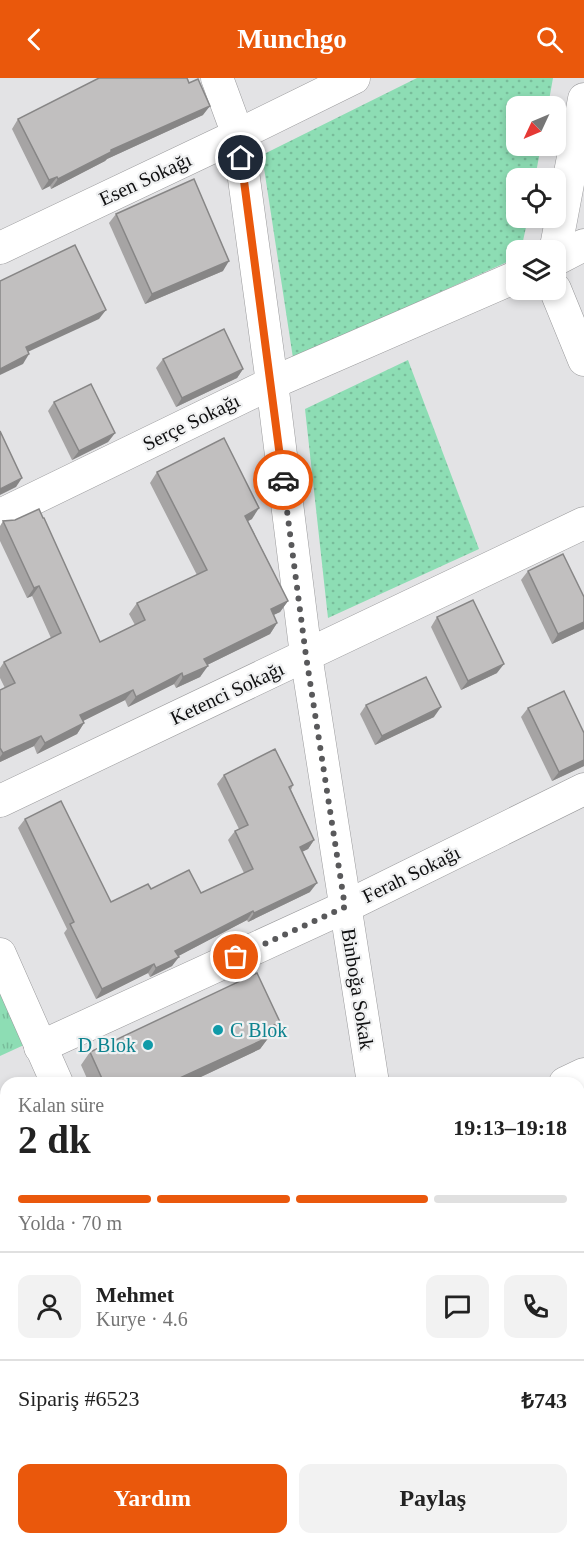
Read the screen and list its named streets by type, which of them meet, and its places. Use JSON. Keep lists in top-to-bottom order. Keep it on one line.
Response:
{"streets":{"street":["Esen Sokağı","Serçe Sokağı","Ketenci Sokağı","Ferah Sokağı","Binboğa Sokak"]},"crossings":[["Esen Sokağı","Binboğa Sokak"],["Serçe Sokağı","Binboğa Sokak"],["Ketenci Sokağı","Binboğa Sokak"],["Ferah Sokağı","Binboğa Sokak"]],"places":["C Blok","D Blok"],"north":"bottom left","page":{"header":"Munchgo","heading":["2 dk","Kalan süre","19:13–19:18"],"panel":["Mehmet","Kurye · 4.6","Sipariş #6523","₺743"],"bar":"Yolda · 70 m","buttons":["Yardım","Paylaş"]}}
